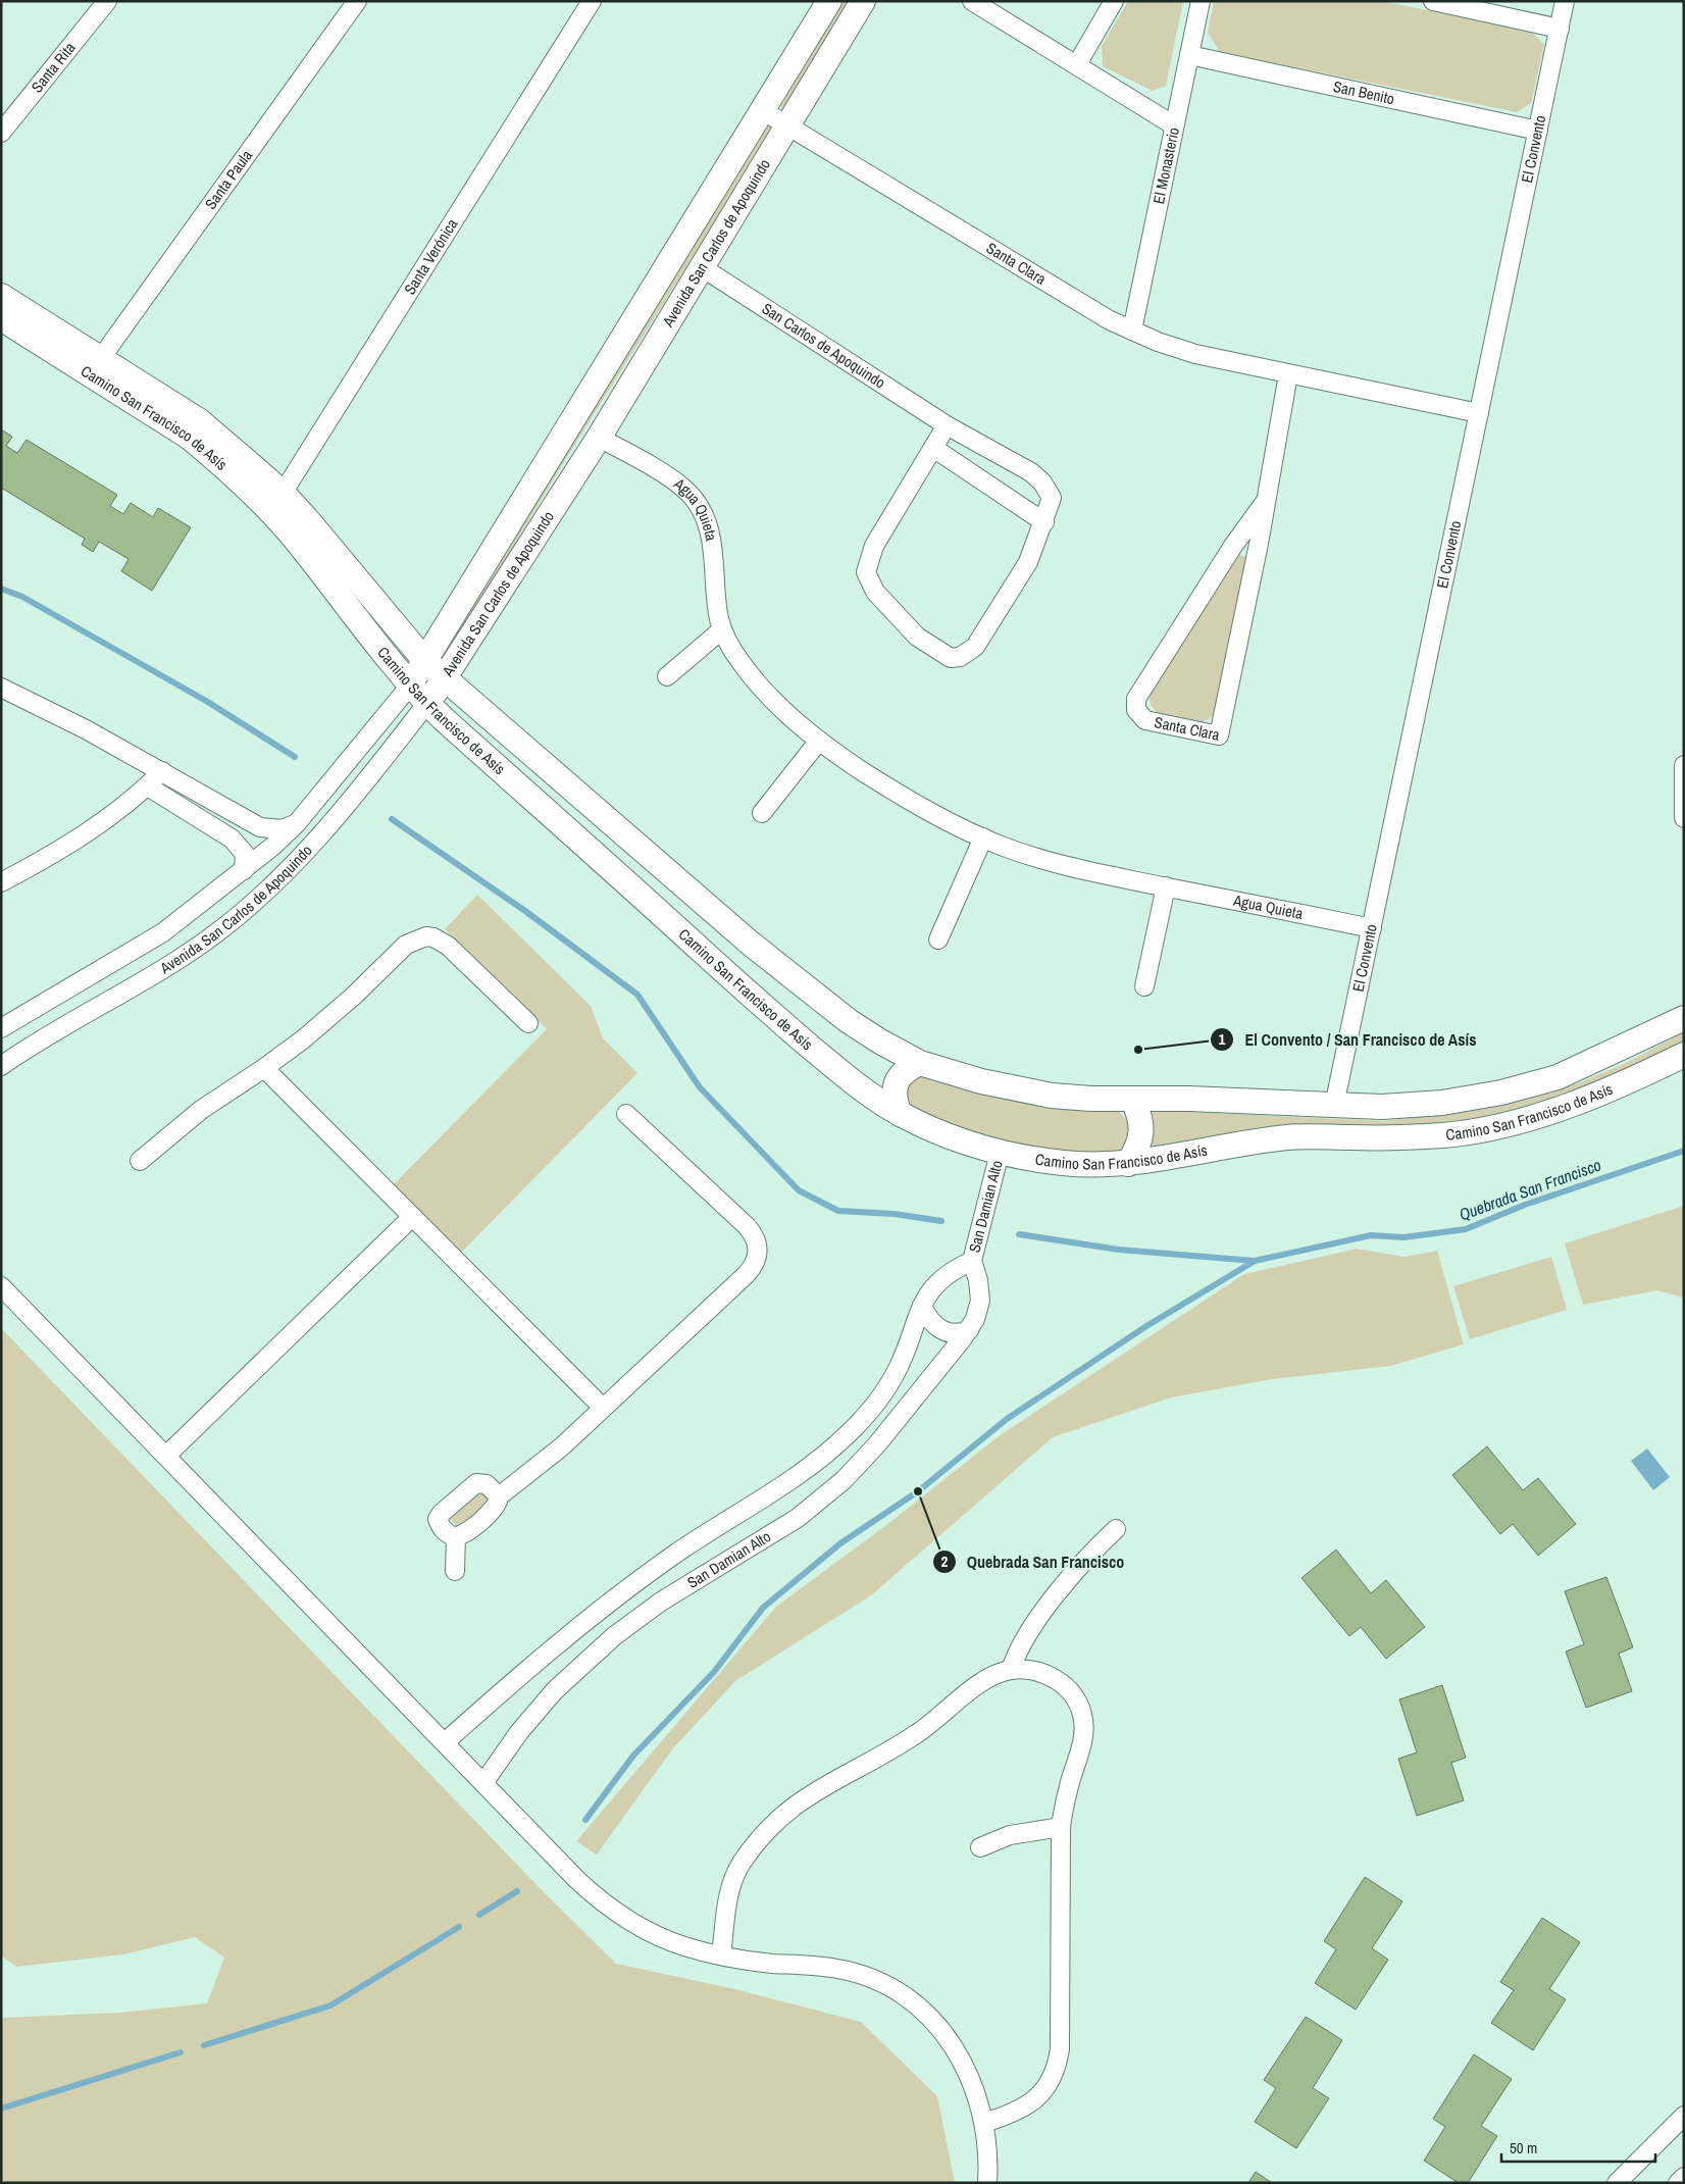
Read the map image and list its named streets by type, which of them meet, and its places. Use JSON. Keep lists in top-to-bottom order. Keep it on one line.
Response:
{"streets":{"main road":["Avenida San Carlos de Apoquindo","Camino San Francisco de Asís"],"street":["Santa Rita","San Benito","El Convento","El Monasterio","Santa Paula","Santa Verónica","Santa Clara","San Carlos de Apoquindo","Agua Quieta","San Damian Alto"]},"crossings":[["San Benito","El Convento"],["San Benito","El Monasterio"],["El Convento","Santa Clara"],["El Convento","Camino San Francisco de Asís"],["El Convento","Agua Quieta"],["El Monasterio","Santa Clara"],["Santa Paula","Camino San Francisco de Asís"],["Avenida San Carlos de Apoquindo","Santa Clara"],["Avenida San Carlos de Apoquindo","San Carlos de Apoquindo"],["Avenida San Carlos de Apoquindo","Camino San Francisco de Asís"],["Avenida San Carlos de Apoquindo","Agua Quieta"],["Santa Verónica","Camino San Francisco de Asís"],["Camino San Francisco de Asís","San Damian Alto"]],"water":["Quebrada San Francisco"],"places":["El Convento / San Francisco de Asís","Quebrada San Francisco"],"scale_bar":"50 m"}
